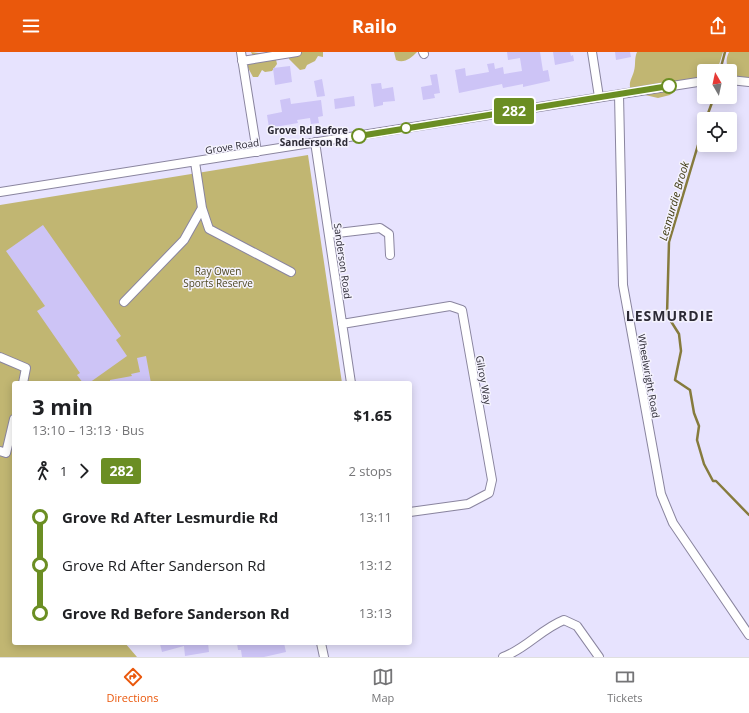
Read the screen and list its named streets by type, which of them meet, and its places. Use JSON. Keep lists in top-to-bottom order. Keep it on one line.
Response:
{"streets":{"street":["Grove Road","Sanderson Road","Wheelwright Road","Gilroy Way"]},"crossings":[["Grove Road","Sanderson Road"],["Grove Road","Wheelwright Road"],["Sanderson Road","Gilroy Way"]],"districts":["LESMURDIE"],"water":["Lesmurdie Brook"],"parks":["Ray Owen Sports Reserve"],"places":["Grove Rd Before Sanderson Rd"],"lines":["bus line 282"],"north":"top","page":{"header":"Railo","on_map":"282","heading":["3 min","13:10 – 13:13 · Bus","$1.65"],"legs":["1","282","2 stops"],"list":[{"name":"Grove Rd After Lesmurdie Rd","value":"13:11"},{"name":"Grove Rd After Sanderson Rd","value":"13:12"},{"name":"Grove Rd Before Sanderson Rd","value":"13:13"}],"tabs":["Directions","Map","Tickets"]}}
